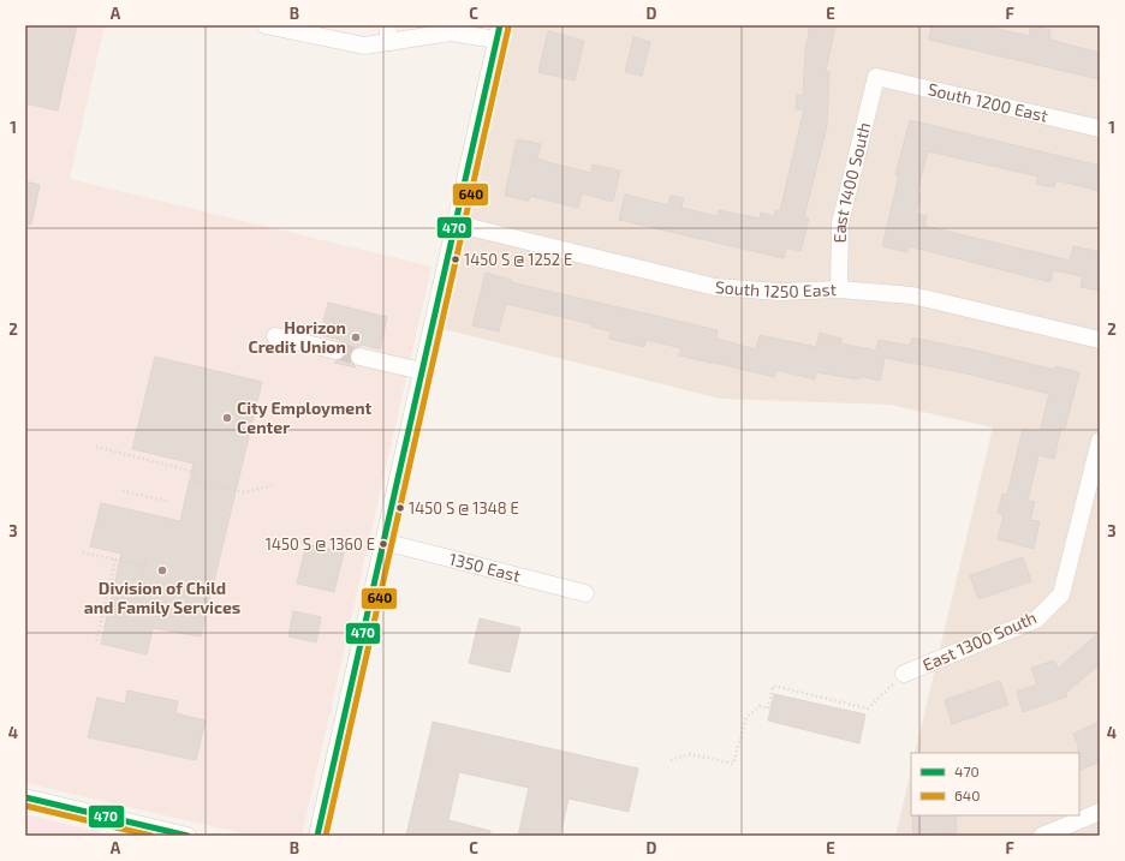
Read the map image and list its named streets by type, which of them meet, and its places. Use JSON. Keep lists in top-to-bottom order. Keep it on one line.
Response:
{"streets":{"street":["South 1200 East","East 1400 South","South 1250 East","1350 East","East 1300 South"]},"crossings":[["South 1200 East","East 1400 South"],["East 1400 South","South 1250 East"]],"places":["1450 S @ 1252 E","Horizon Credit Union","City Employment Center","1450 S @ 1348 E","1450 S @ 1360 E","Division of Child and Family Services"],"lines":["transit line 470","transit line 640"],"legend":["470","640"],"grid":{"columns":["A","B","C","D","E","F"],"rows":["1","2","3","4"]}}
